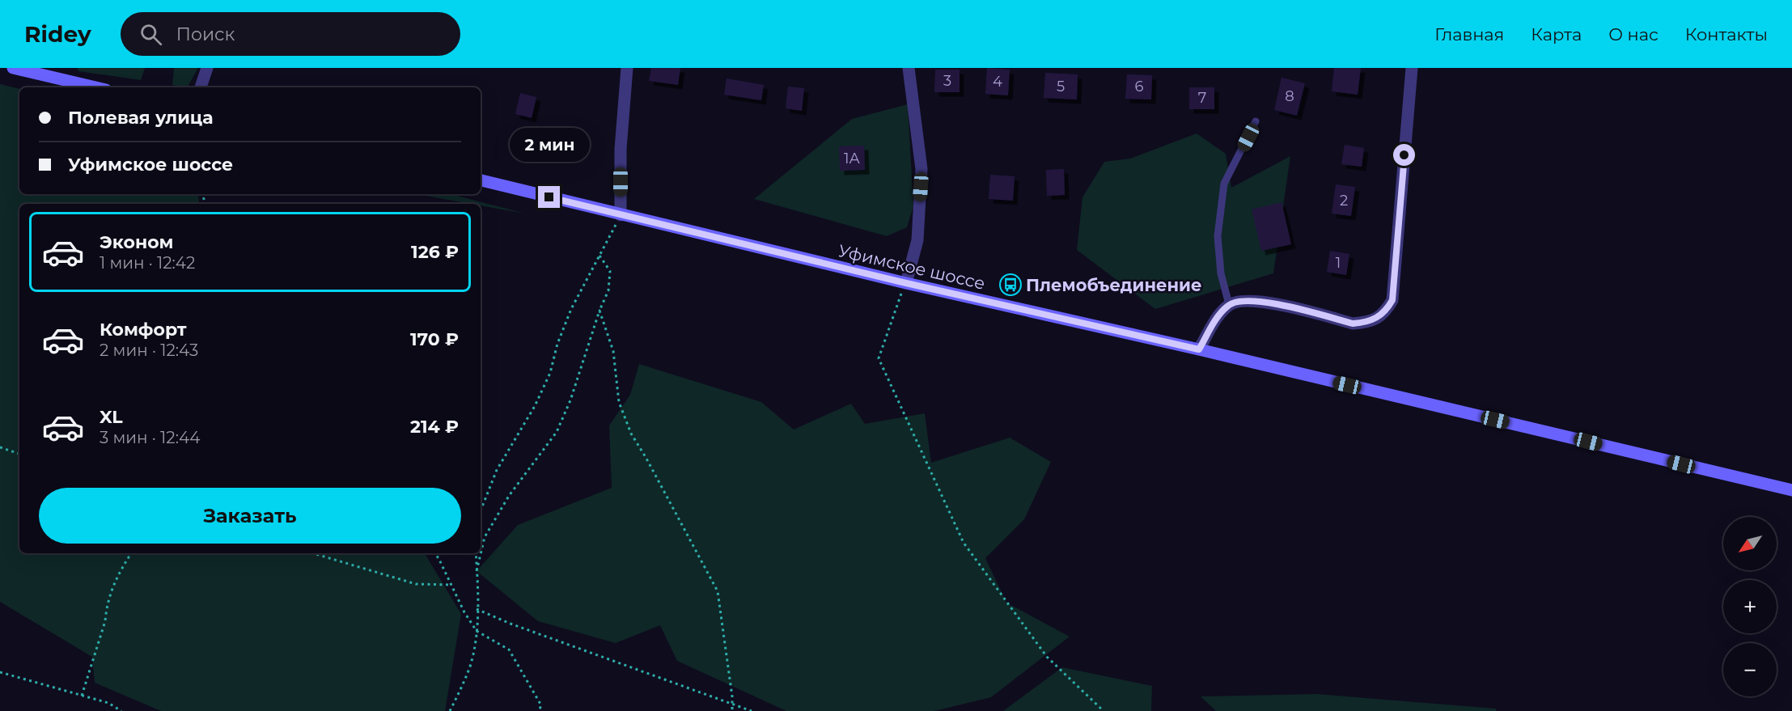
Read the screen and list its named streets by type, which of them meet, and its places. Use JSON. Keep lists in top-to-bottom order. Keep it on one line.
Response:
{"streets":{"main road":["Уфимское шоссе"]},"places":{"bus stop":["Племобъединение"]},"house_numbers":["3","4","5","6","8","7","1А","2","1"],"north":"bottom left","page":{"header":"Ridey","search":"Поиск","nav":["Главная","Карта","О нас","Контакты"],"banner":["Полевая улица","Уфимское шоссе"],"bubble":"2 мин","list":[{"name":"Эконом","note":"1 мин · 12:42","value":"126 ₽"},{"name":"Комфорт","note":"2 мин · 12:43","value":"170 ₽"},{"name":"XL","note":"3 мин · 12:44","value":"214 ₽"}],"buttons":"Заказать","map_buttons":["+","−"]}}
